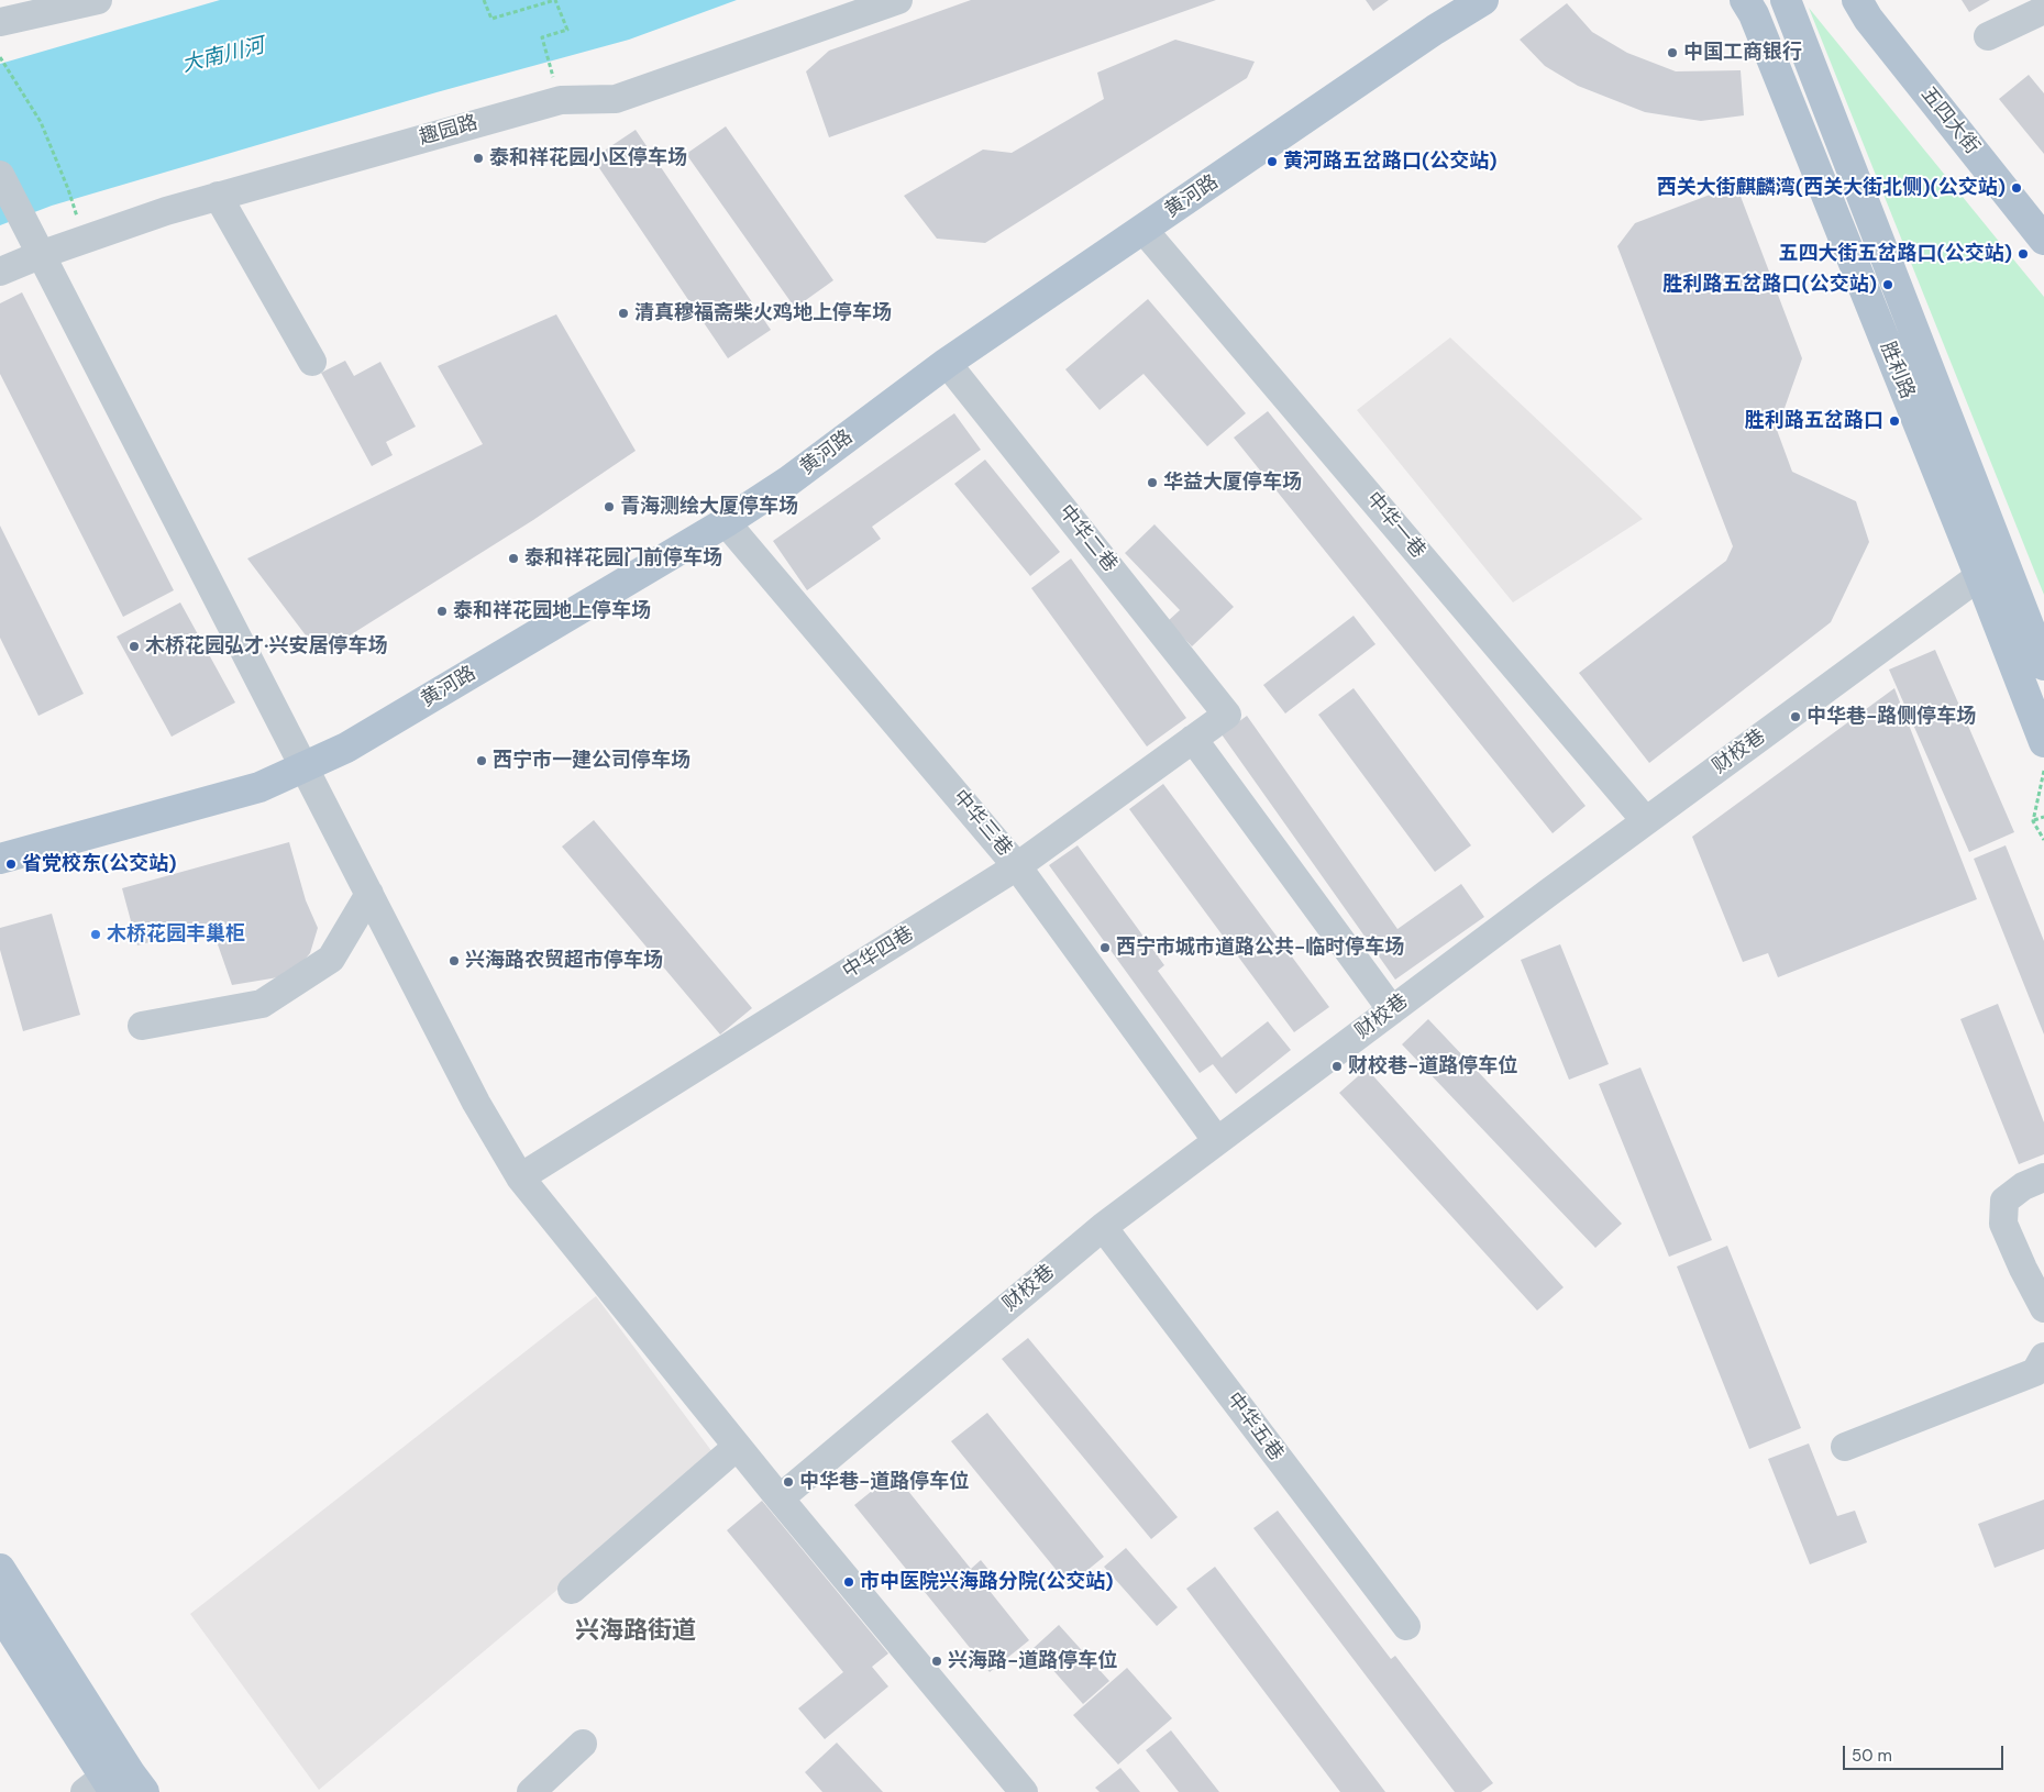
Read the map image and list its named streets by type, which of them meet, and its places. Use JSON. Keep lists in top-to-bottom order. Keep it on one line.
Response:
{"streets":{"main road":["五四大街","黄河路","胜利路"],"street":["趣园路","中华一巷","中华二巷","财校巷","中华三巷","中华四巷","中华五巷"]},"crossings":[["黄河路","中华一巷"],["黄河路","中华二巷"],["黄河路","中华三巷"],["胜利路","财校巷"],["中华一巷","财校巷"],["中华二巷","中华四巷"],["财校巷","中华三巷"],["财校巷","中华五巷"],["中华三巷","中华四巷"]],"districts":["兴海路街道"],"water":["大南川河"],"places":["中国工商银行","泰和祥花园小区停车场","黄河路五岔路口(公交站)","西关大街麒麟湾(西关大街北侧)(公交站)","五四大街五岔路口(公交站)","胜利路五岔路口(公交站)","清真穆福斋柴火鸡地上停车场","胜利路五岔路口","华益大厦停车场","青海测绘大厦停车场","泰和祥花园门前停车场","泰和祥花园地上停车场","木桥花园弘才·兴安居停车场","中华巷-路侧停车场","西宁市一建公司停车场","省党校东(公交站)","木桥花园丰巢柜","西宁市城市道路公共-临时停车场","兴海路农贸超市停车场","财校巷-道路停车位","中华巷-道路停车位","市中医院兴海路分院(公交站)","兴海路-道路停车位"],"scale_bar":"50 m"}
